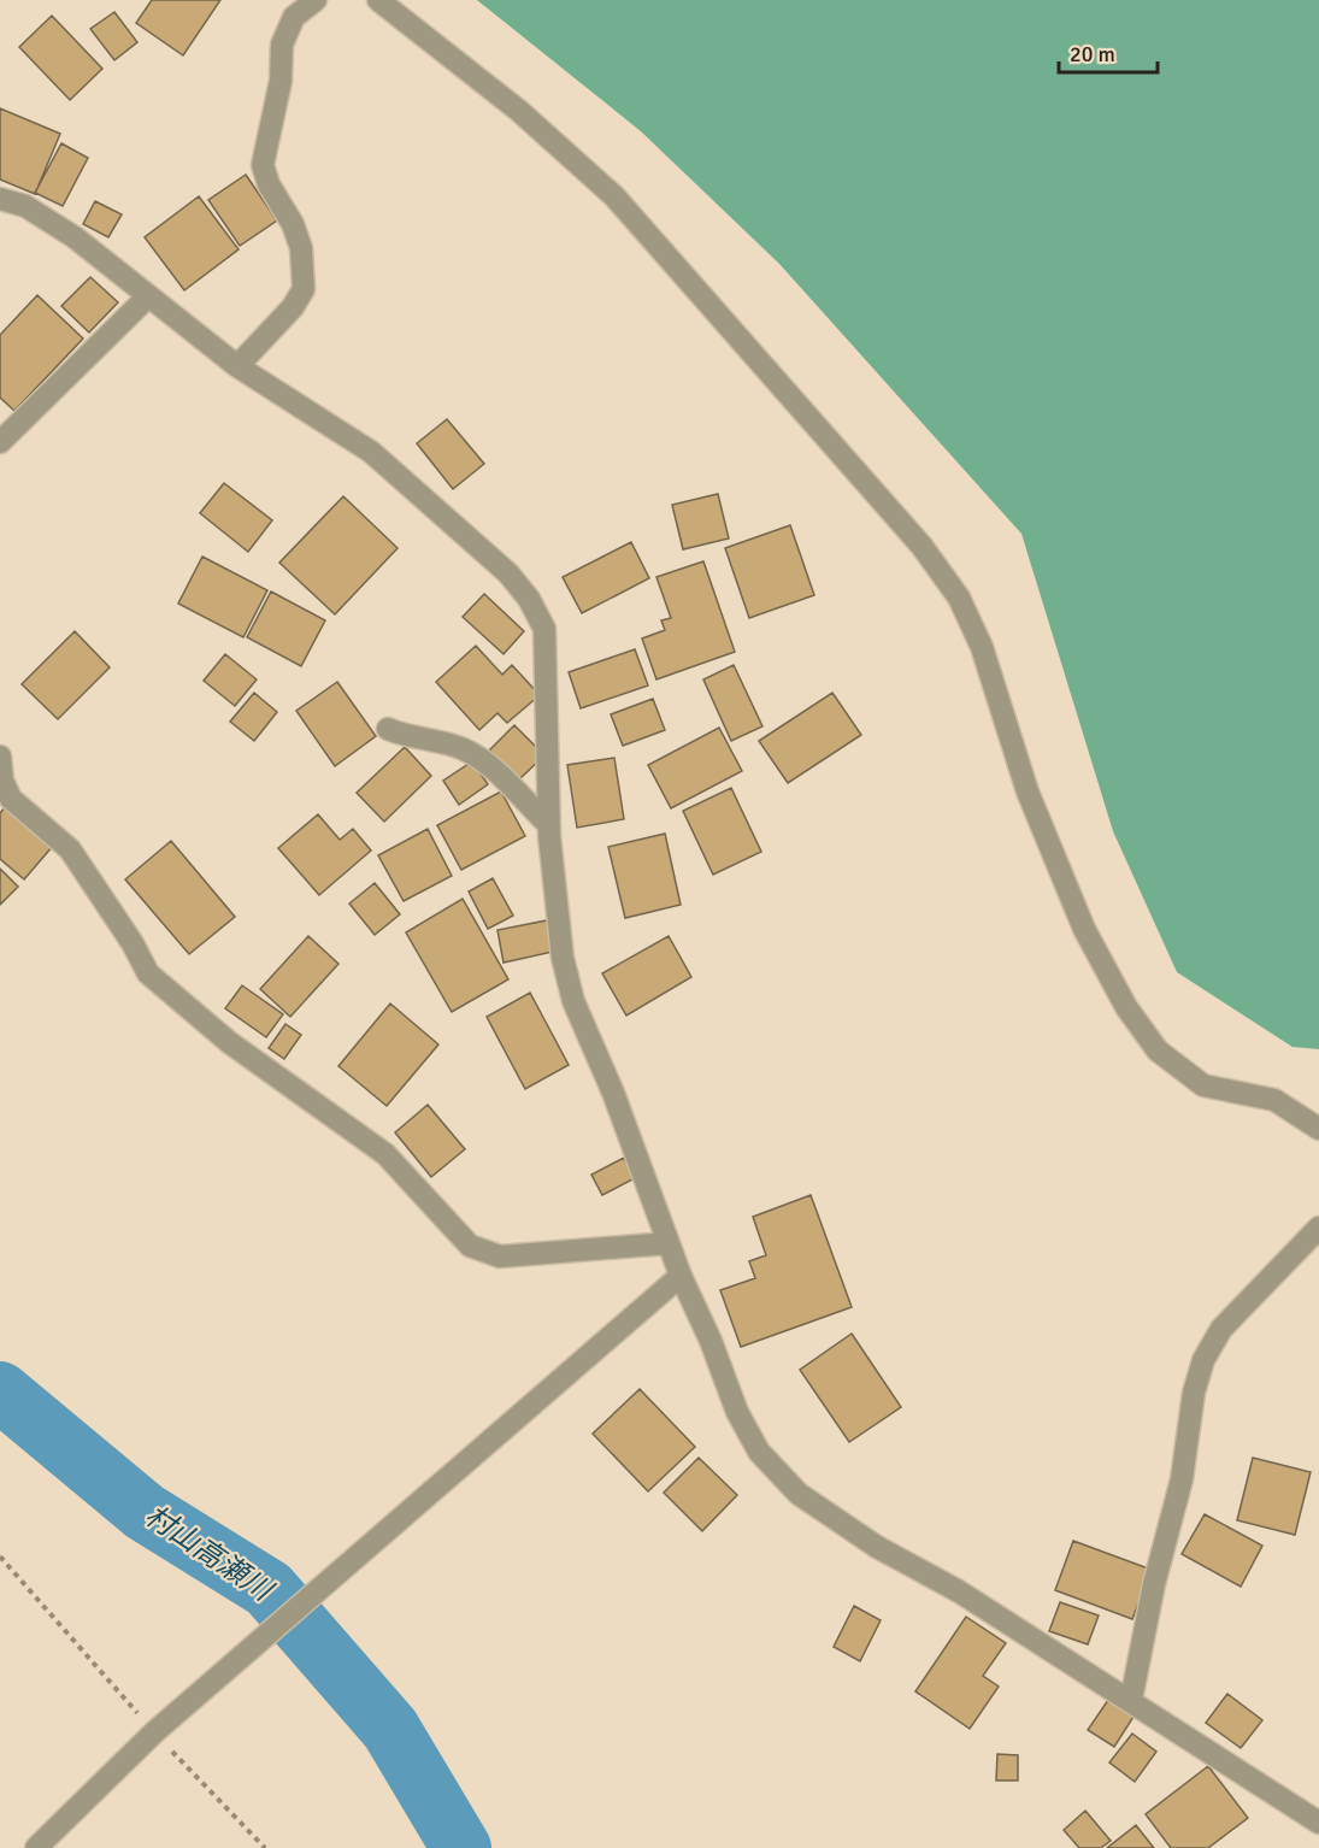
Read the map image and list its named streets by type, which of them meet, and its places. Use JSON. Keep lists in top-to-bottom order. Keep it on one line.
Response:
{"water":["村山高瀬川"],"scale_bar":"20 m"}
